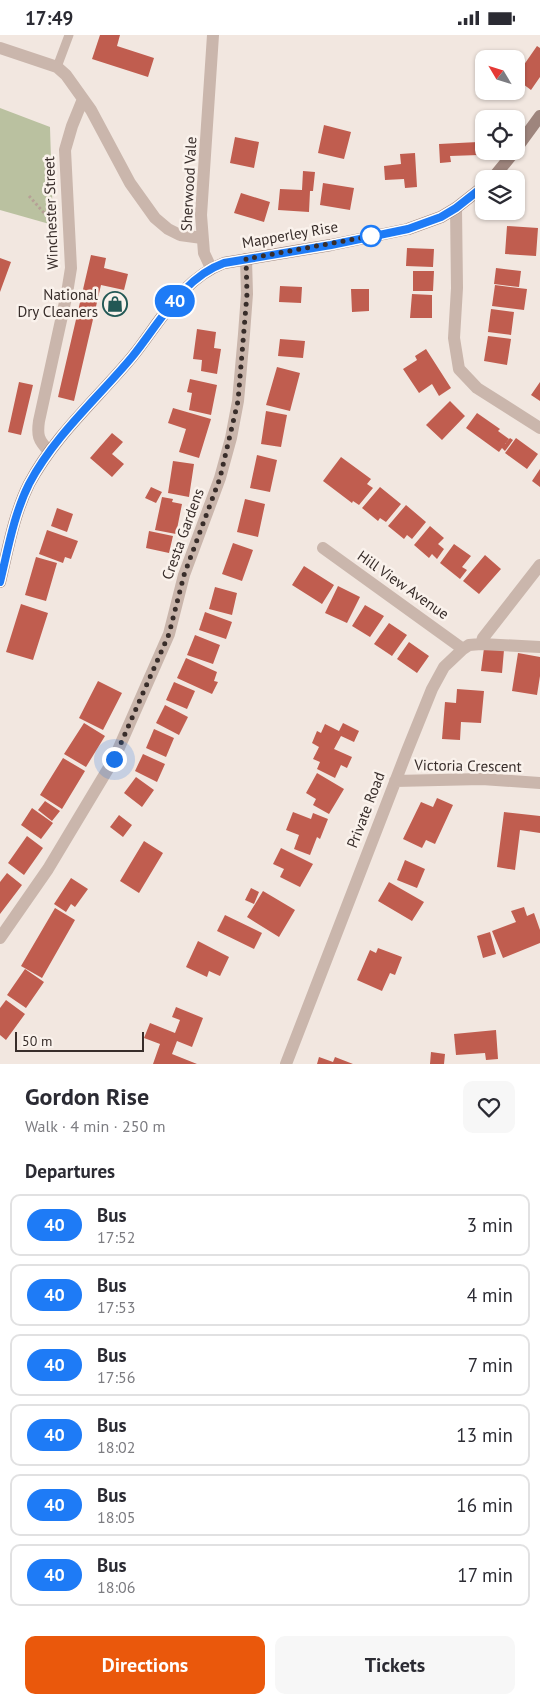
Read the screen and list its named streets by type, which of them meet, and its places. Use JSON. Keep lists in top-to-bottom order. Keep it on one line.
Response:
{"streets":{"street":["Sherwood Vale","Winchester Street","Mapperley Rise","Cresta Gardens","Hill View Avenue","Victoria Crescent","Private Road"]},"crossings":[["Sherwood Vale","Mapperley Rise"],["Mapperley Rise","Cresta Gardens"],["Hill View Avenue","Private Road"],["Victoria Crescent","Private Road"]],"places":{"shop":["National Dry Cleaners"]},"lines":["bus line 40"],"scale_bar":"50 m","north":"top left","page":{"status":"17:49","on_map":"40","scale":"50 m","heading":[["Gordon Rise","Walk · 4 min · 250 m"],"Departures"],"list":[{"mark":"40","name":"Bus","note":"17:52","value":"3 min"},{"mark":"40","name":"Bus","note":"17:53","value":"4 min"},{"mark":"40","name":"Bus","note":"17:56","value":"7 min"},{"mark":"40","name":"Bus","note":"18:02","value":"13 min"},{"mark":"40","name":"Bus","note":"18:05","value":"16 min"},{"mark":"40","name":"Bus","note":"18:06","value":"17 min"}],"buttons":["Directions","Tickets"]}}
